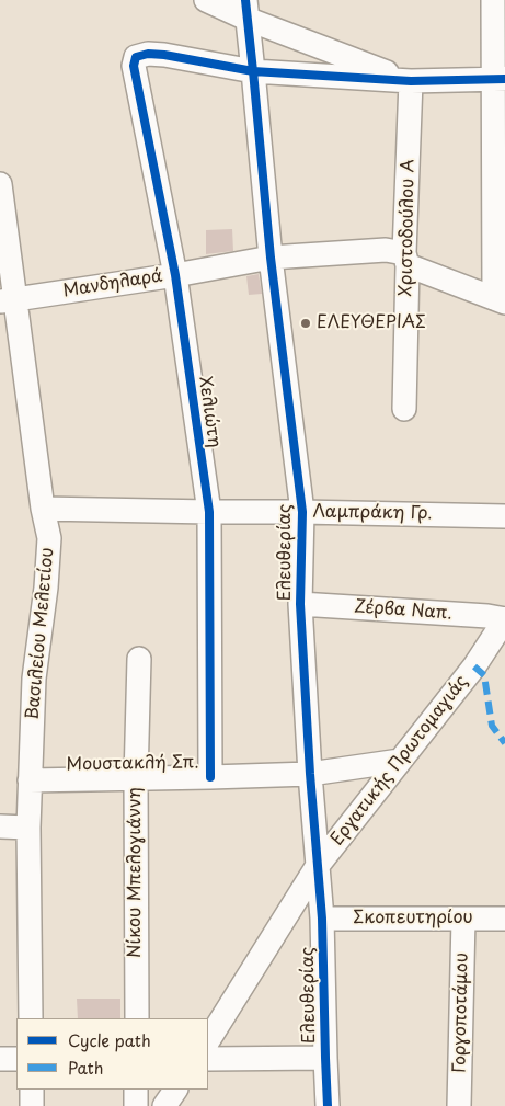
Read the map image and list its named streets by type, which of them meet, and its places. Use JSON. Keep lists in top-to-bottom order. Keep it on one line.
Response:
{"streets":{"street":["Χριστοδούλου Α","Μανδηλαρά","Χελιώτη","Λαμπράκη Γρ.","Ελευθερίας","Ζέρβα Ναπ.","Βασιλείου Μελετίου","Εργατικής Πρωτομαγιάς","Μουστακλή Σπ.","Νίκου Μπελογιάννη","Σκοπευτηρίου","Γοργοποτάμου"]},"crossings":[["Χριστοδούλου Α","Μανδηλαρά"],["Μανδηλαρά","Χελιώτη"],["Μανδηλαρά","Ελευθερίας"],["Μανδηλαρά","Βασιλείου Μελετίου"],["Χελιώτη","Λαμπράκη Γρ."],["Χελιώτη","Ελευθερίας"],["Χελιώτη","Μουστακλή Σπ."],["Λαμπράκη Γρ.","Ελευθερίας"],["Λαμπράκη Γρ.","Βασιλείου Μελετίου"],["Ελευθερίας","Ζέρβα Ναπ."],["Ελευθερίας","Εργατικής Πρωτομαγιάς"],["Ελευθερίας","Μουστακλή Σπ."],["Ελευθερίας","Σκοπευτηρίου"],["Ζέρβα Ναπ.","Εργατικής Πρωτομαγιάς"],["Βασιλείου Μελετίου","Μουστακλή Σπ."],["Εργατικής Πρωτομαγιάς","Μουστακλή Σπ."],["Μουστακλή Σπ.","Νίκου Μπελογιάννη"],["Σκοπευτηρίου","Γοργοποτάμου"]],"places":["ΕΛΕΥΘΕΡΙΑΣ"],"legend":["Cycle path","Path"]}
